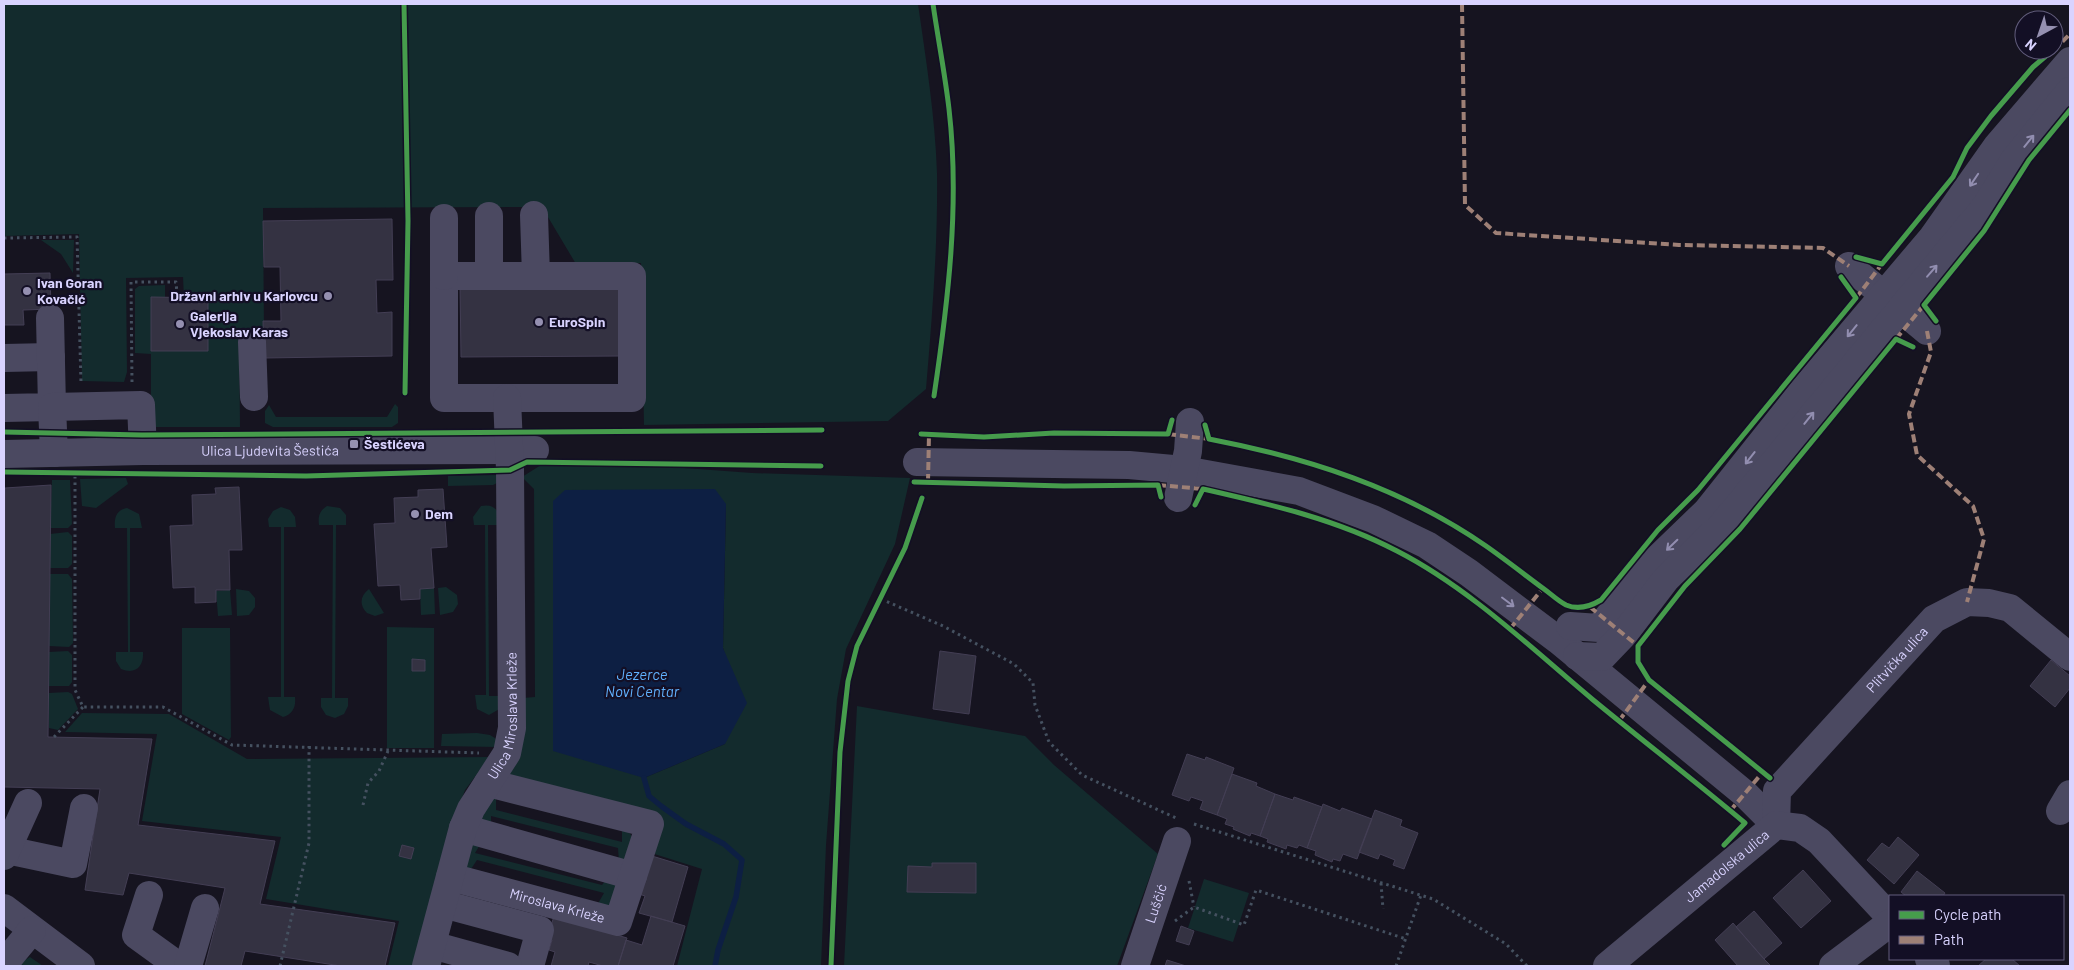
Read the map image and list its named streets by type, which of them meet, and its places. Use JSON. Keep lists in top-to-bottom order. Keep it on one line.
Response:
{"streets":{"street":["Ulica Ljudevita Šestića","Plitvička ulica","Ulica Miroslava Krleže","Jamadolska ulica","Luščić","Miroslava Krleže"]},"crossings":[["Ulica Ljudevita Šestića","Ulica Miroslava Krleže"],["Plitvička ulica","Jamadolska ulica"],["Ulica Miroslava Krleže","Miroslava Krleže"]],"water":["Jezerce Novi Centar"],"places":{"other":["Ivan Goran Kovačić","Državni arhiv u Karlovcu","EuroSpin","Galerija Vjekoslav Karas","Dem"],"transit":["Šestićeva"]},"legend":["Cycle path","Path"],"north":"bottom left"}
